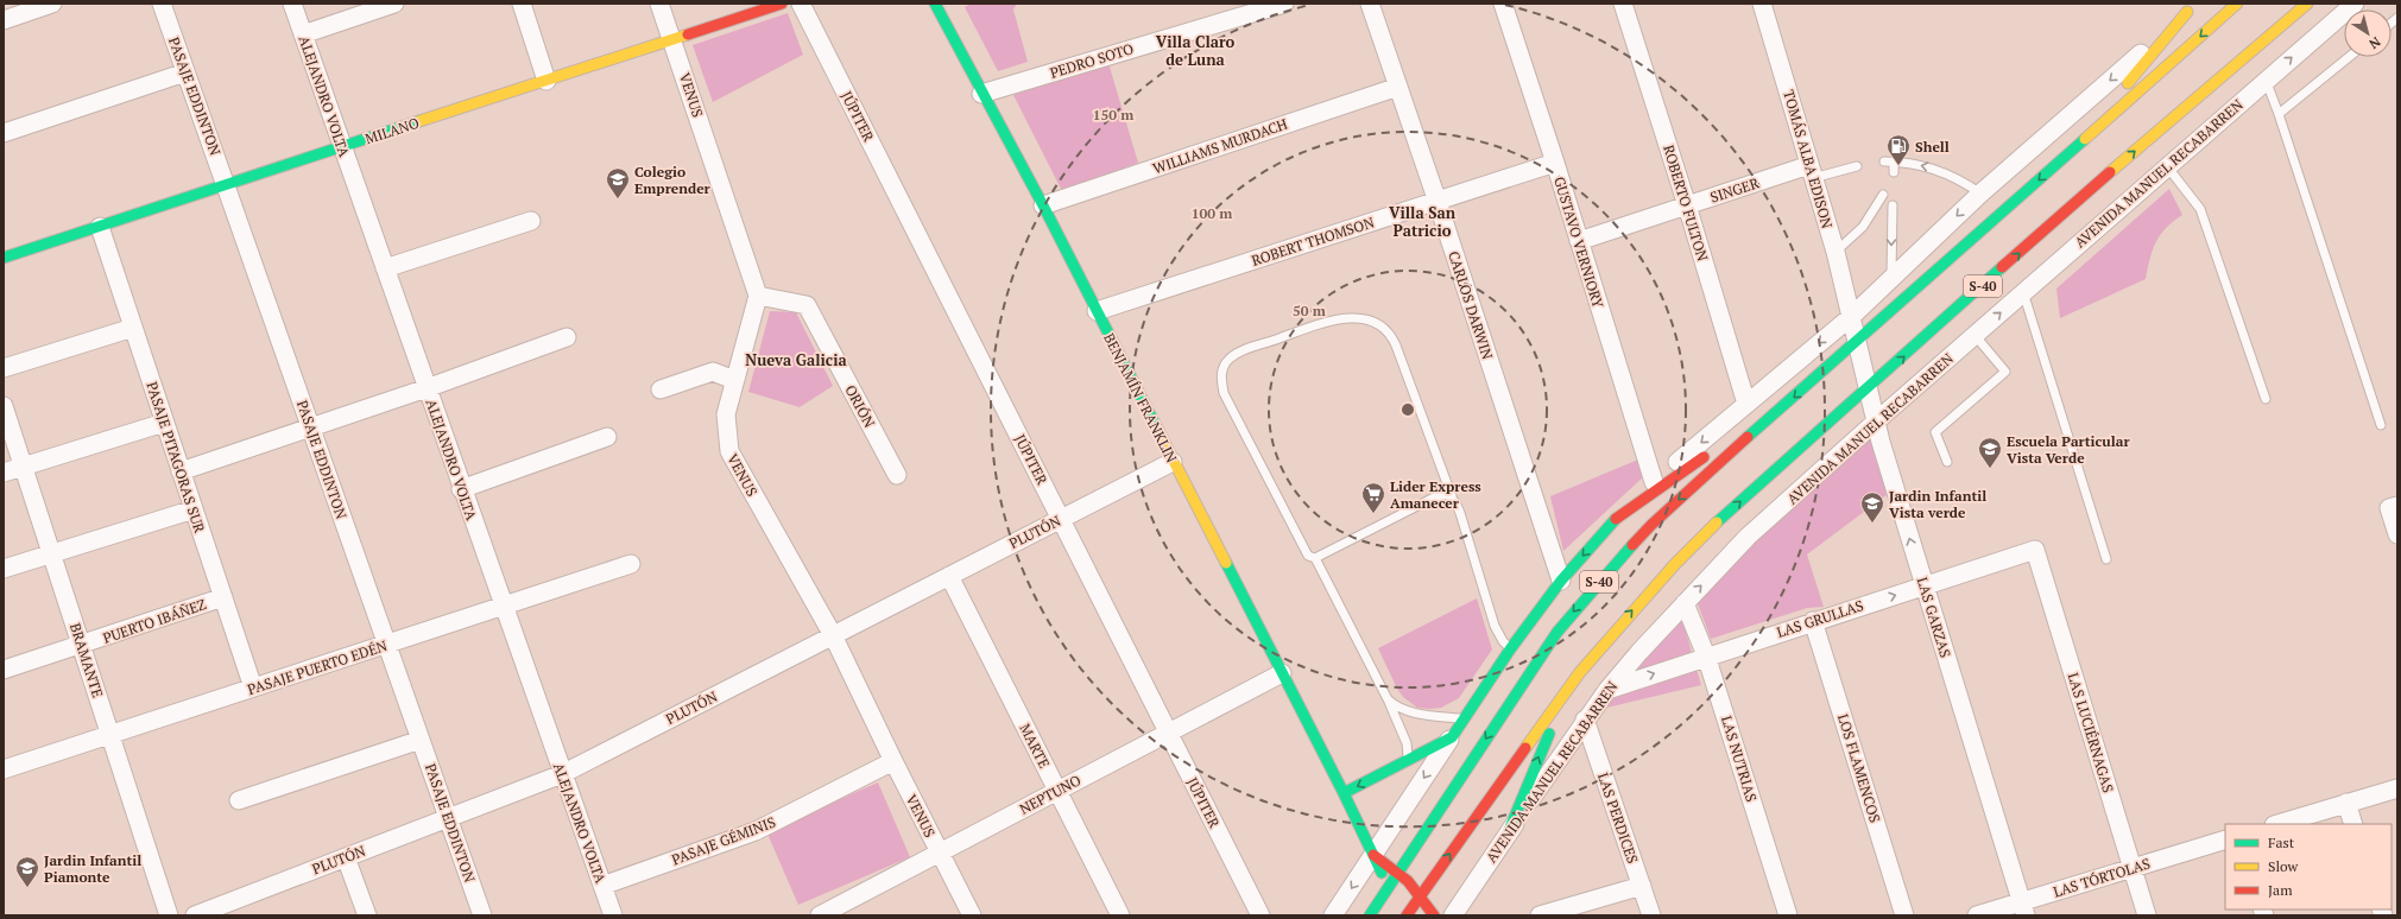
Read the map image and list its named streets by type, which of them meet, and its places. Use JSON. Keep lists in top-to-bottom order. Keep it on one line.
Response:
{"streets":{"main road":["MILANO","S-40","BENJAMÍN FRANKLIN"],"street":["PEDRO SOTO","VENUS","PASAJE EDDINTON","ALEJANDRO VOLTA","JÚPITER","WILLIAMS MURDACH","TOMÁS ALBA EDISON","AVENIDA MANUEL RECABARREN","SINGER","ROBERTO FULTON","ROBERT THOMSON","GUSTAVO VERNIORY","CARLOS DARWIN","ORIÓN","PASAJE PITAGORAS SUR","PLUTÓN","LAS GARZAS","LAS GRULLAS","PUERTO IBÁÑEZ","BRAMANTE","PASAJE PUERTO EDÉN","LAS LUCIÉRNAGAS","MARTE","LAS NUTRIAS","LOS FLAMENCOS","NEPTUNO","LAS PERDICES","PASAJE GÉMINIS","LAS TÓRTOLAS"]},"crossings":[["PEDRO SOTO","BENJAMÍN FRANKLIN"],["VENUS","MILANO"],["VENUS","ORIÓN"],["VENUS","PLUTÓN"],["VENUS","NEPTUNO"],["VENUS","PASAJE GÉMINIS"],["PASAJE EDDINTON","MILANO"],["PASAJE EDDINTON","PLUTÓN"],["PASAJE EDDINTON","PASAJE PUERTO EDÉN"],["ALEJANDRO VOLTA","MILANO"],["ALEJANDRO VOLTA","PLUTÓN"],["ALEJANDRO VOLTA","PASAJE PUERTO EDÉN"],["ALEJANDRO VOLTA","PASAJE GÉMINIS"],["JÚPITER","PLUTÓN"],["JÚPITER","NEPTUNO"],["MILANO","PASAJE PITAGORAS SUR"],["WILLIAMS MURDACH","CARLOS DARWIN"],["WILLIAMS MURDACH","BENJAMÍN FRANKLIN"],["TOMÁS ALBA EDISON","SINGER"],["TOMÁS ALBA EDISON","LAS GARZAS"],["AVENIDA MANUEL RECABARREN","LAS GARZAS"],["AVENIDA MANUEL RECABARREN","LAS GRULLAS"],["AVENIDA MANUEL RECABARREN","LAS NUTRIAS"],["AVENIDA MANUEL RECABARREN","LAS PERDICES"],["SINGER","ROBERTO FULTON"],["SINGER","GUSTAVO VERNIORY"],["ROBERT THOMSON","GUSTAVO VERNIORY"],["ROBERT THOMSON","CARLOS DARWIN"],["ROBERT THOMSON","BENJAMÍN FRANKLIN"],["S-40","BENJAMÍN FRANKLIN"],["S-40","LAS GARZAS"],["BENJAMÍN FRANKLIN","PLUTÓN"],["BENJAMÍN FRANKLIN","NEPTUNO"],["PASAJE PITAGORAS SUR","PUERTO IBÁÑEZ"],["PASAJE PITAGORAS SUR","PASAJE PUERTO EDÉN"],["PLUTÓN","MARTE"],["LAS GARZAS","LAS GRULLAS"],["LAS GARZAS","LAS TÓRTOLAS"],["LAS GRULLAS","LAS LUCIÉRNAGAS"],["LAS GRULLAS","LAS NUTRIAS"],["LAS GRULLAS","LOS FLAMENCOS"],["PUERTO IBÁÑEZ","BRAMANTE"],["BRAMANTE","PASAJE PUERTO EDÉN"],["LAS LUCIÉRNAGAS","LAS TÓRTOLAS"],["MARTE","NEPTUNO"]],"one_way":["LAS GRULLAS"],"districts":["Villa Claro de Luna","Villa San Patricio","Nueva Galicia"],"places":{"fuel station":["Shell"],"school or university":["Colegio Emprender","Escuela Particular Vista Verde","Jardin Infantil Vista verde","Jardin Infantil Piamonte"],"supermarket":["Lider Express Amanecer"]},"legend":["Fast","Slow","Jam"],"north":"bottom right","rings":["150 m","100 m","50 m"]}
